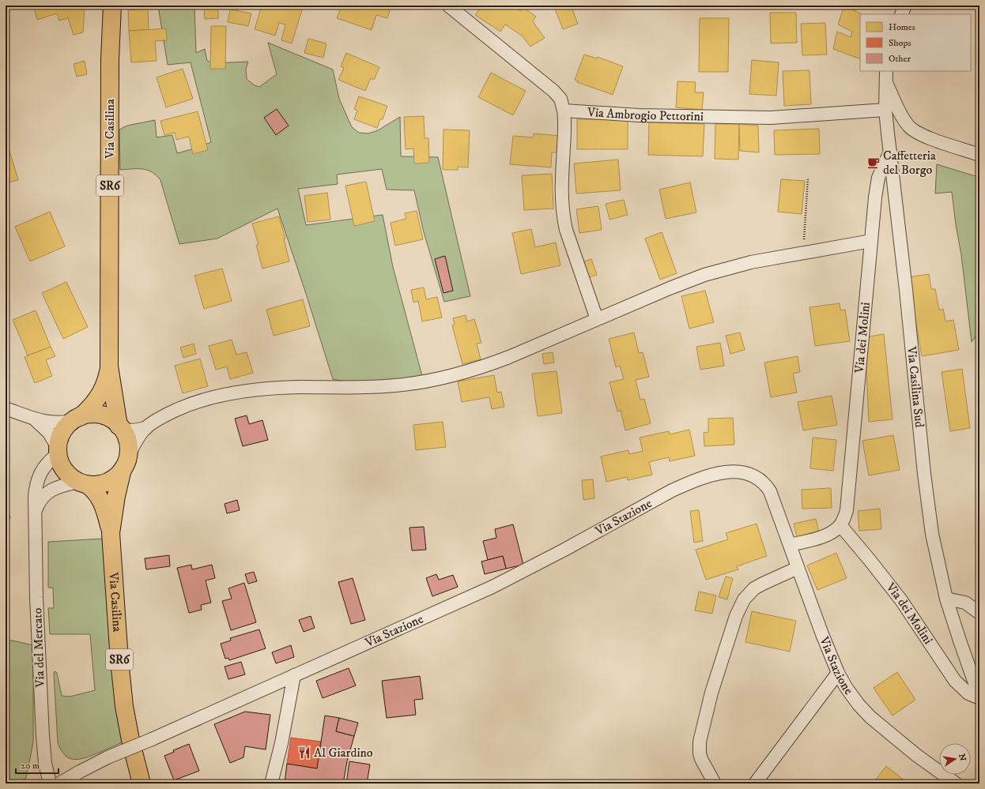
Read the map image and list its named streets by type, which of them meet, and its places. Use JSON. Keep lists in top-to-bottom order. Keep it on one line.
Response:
{"streets":{"main road":["Via Casilina","SR6"],"street":["Via Ambrogio Pettorini","Via dei Molini","Via Casilina Sud","Via Stazione","Via del Mercato"]},"crossings":[["Via Ambrogio Pettorini","Via Casilina Sud"],["Via Casilina","Via del Mercato"],["Via dei Molini","Via Casilina Sud"]],"places":{"cafe":["Caffetteria del Borgo"],"restaurant":["Al Giardino"]},"legend":["Homes","Shops","Other"],"scale_bar":"20 m","north":"right"}
